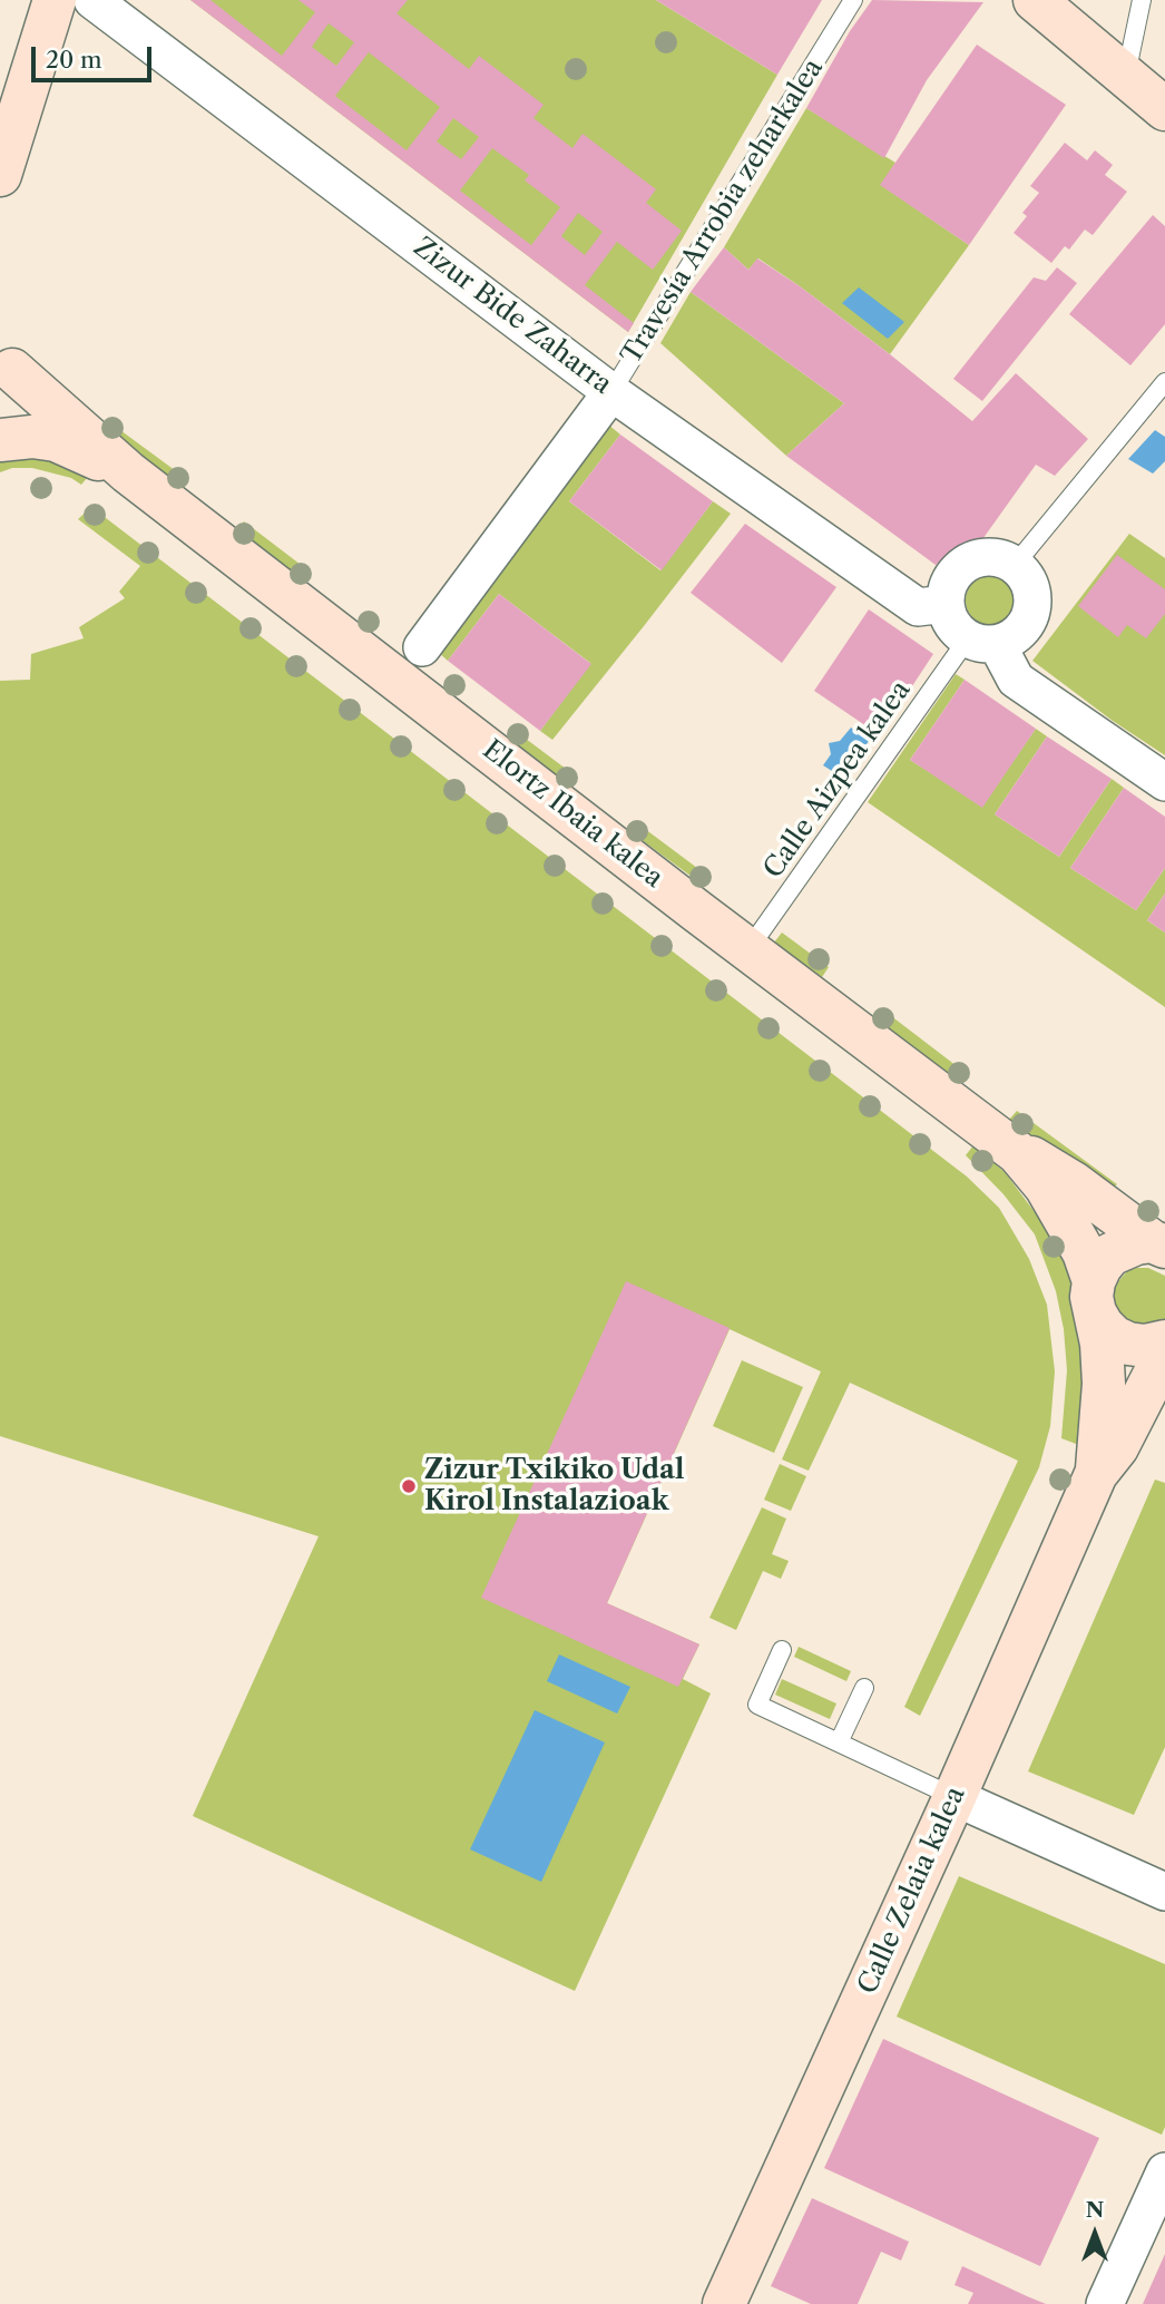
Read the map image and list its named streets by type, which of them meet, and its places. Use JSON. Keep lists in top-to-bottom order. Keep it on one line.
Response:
{"streets":{"street":["Travesía Arrobia zeharkalea","Zizur Bide Zaharra","Elortz Ibaia kalea","Calle Zelaia kalea"],"lane":["Calle Aizpea kalea"]},"crossings":[["Travesía Arrobia zeharkalea","Zizur Bide Zaharra"],["Zizur Bide Zaharra","Calle Aizpea kalea"],["Calle Aizpea kalea","Elortz Ibaia kalea"],["Elortz Ibaia kalea","Calle Zelaia kalea"]],"places":["Zizur Txikiko Udal Kirol Instalazioak"],"scale_bar":"20 m","north":"top"}
